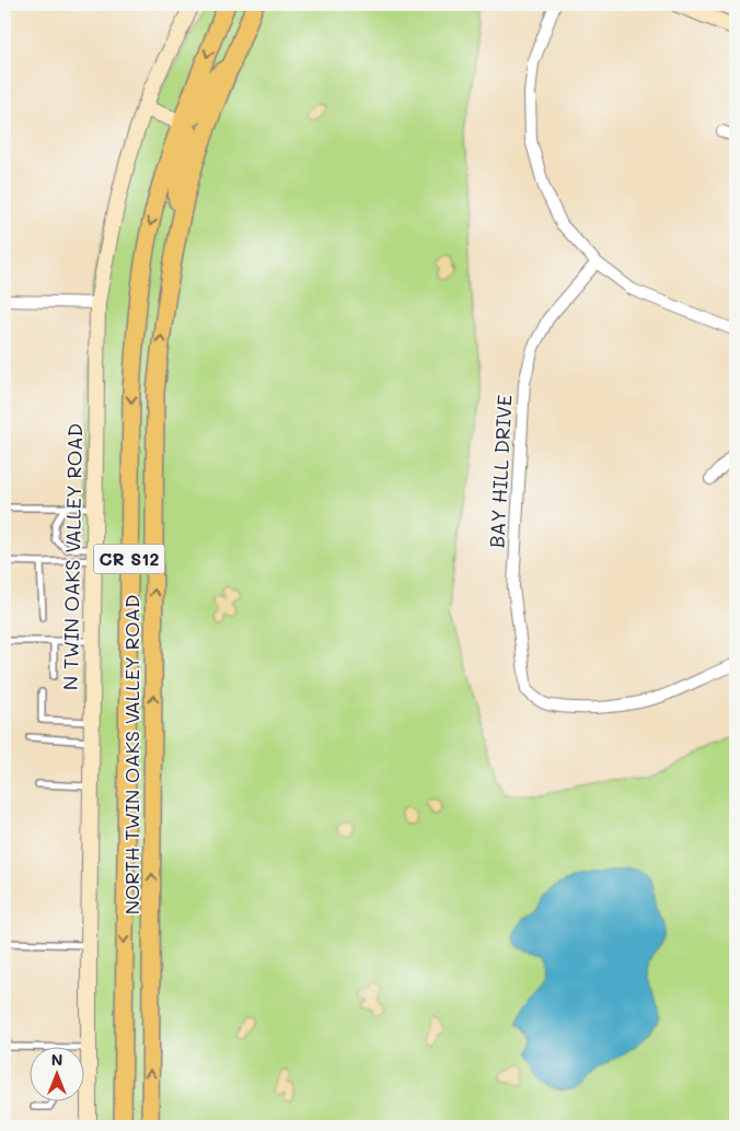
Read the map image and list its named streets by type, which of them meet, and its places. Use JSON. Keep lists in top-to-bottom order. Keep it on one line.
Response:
{"streets":{"main road":["CR S12","NORTH TWIN OAKS VALLEY ROAD"],"street":["BAY HILL DRIVE","N TWIN OAKS VALLEY ROAD"]},"north":"top"}
